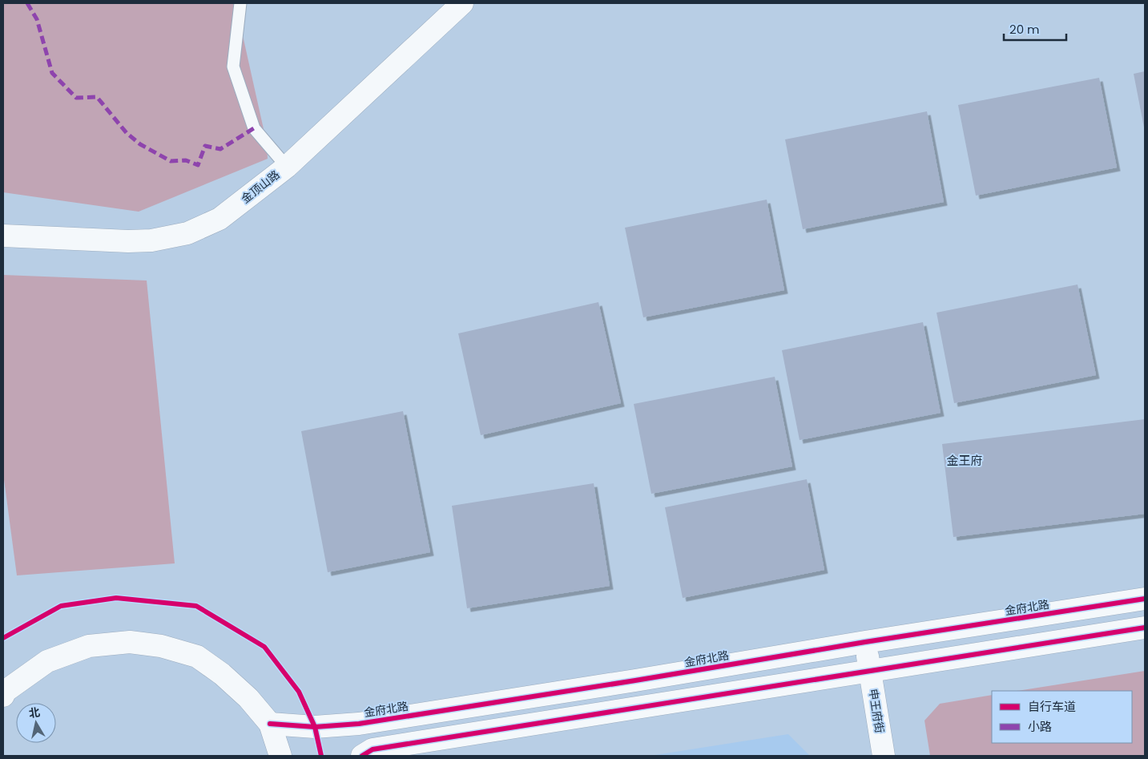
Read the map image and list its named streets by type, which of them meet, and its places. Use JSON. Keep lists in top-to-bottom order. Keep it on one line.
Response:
{"streets":{"main road":["金顶山路","金府北路","申王府街"]},"crossings":[["金府北路","申王府街"]],"districts":["金王府"],"legend":["自行车道","小路"],"scale_bar":"20 m","north":"top"}
